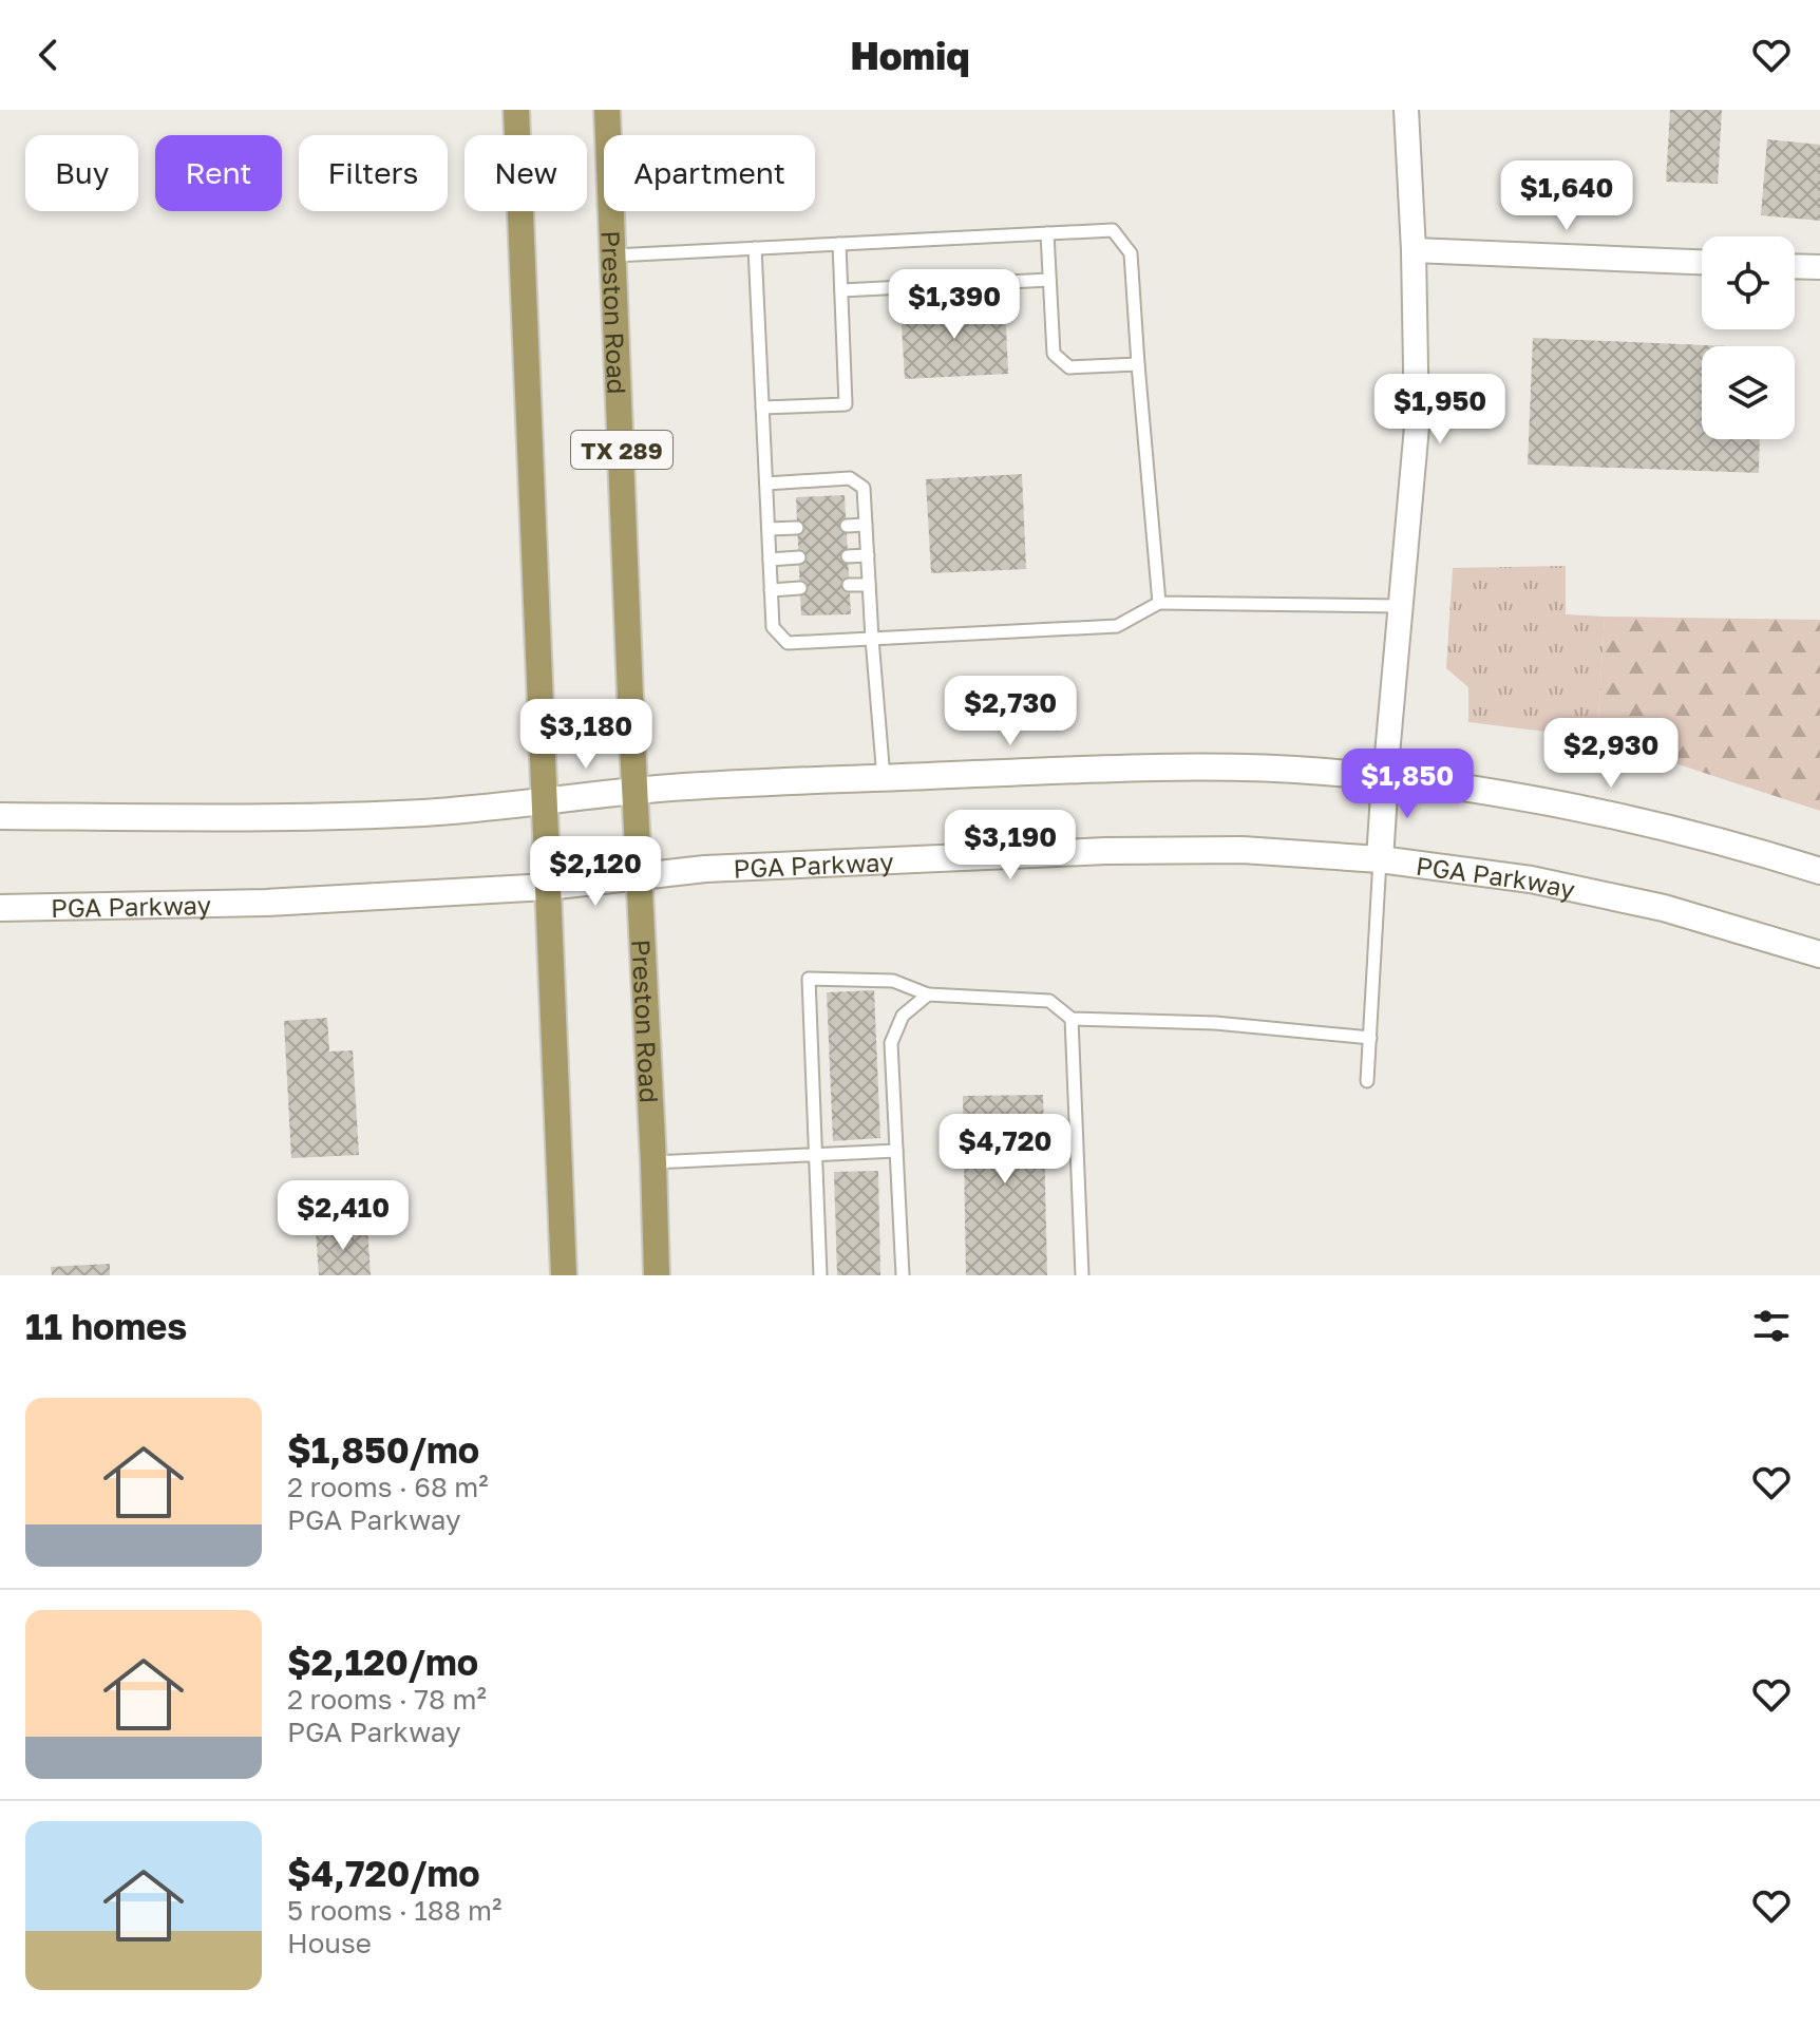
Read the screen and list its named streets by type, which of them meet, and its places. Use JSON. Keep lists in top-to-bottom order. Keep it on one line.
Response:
{"streets":{"main road":["Preston Road","TX 289","PGA Parkway"]},"crossings":[["Preston Road","PGA Parkway"]],"page":{"header":"Homiq","chip":["Buy","Rent","Filters","New","Apartment"],"price":["$1,640","$1,390","$1,950","$2,730","$3,180","$2,930","$1,850","$3,190","$2,120","$4,720","$2,410"],"heading":"11 homes","list":[{"name":"$1,850/mo","note":"2 rooms · 68 m² · PGA Parkway"},{"name":"$2,120/mo","note":"2 rooms · 78 m² · PGA Parkway"},{"name":"$4,720/mo","note":"5 rooms · 188 m² · House"}]}}
